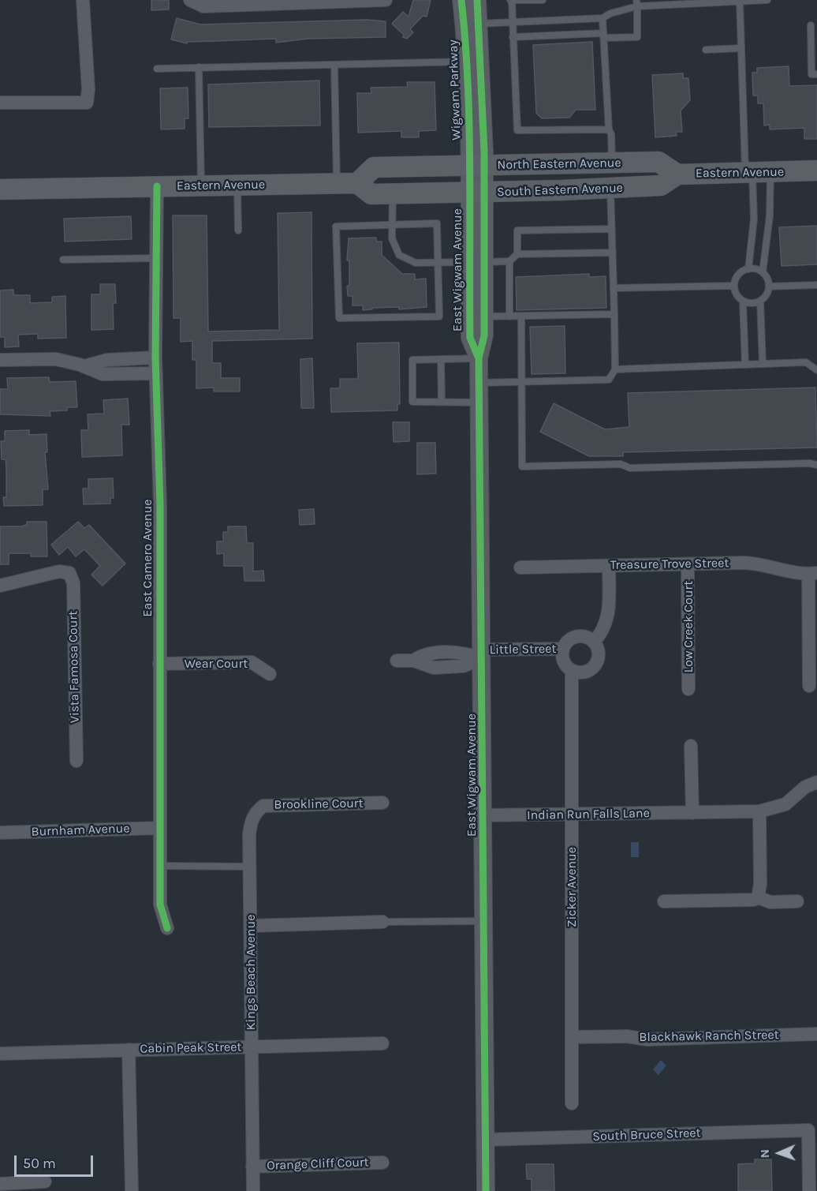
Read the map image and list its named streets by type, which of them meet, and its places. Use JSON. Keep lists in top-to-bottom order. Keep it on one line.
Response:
{"streets":{"main road":["Wigwam Parkway","North Eastern Avenue","Eastern Avenue","South Eastern Avenue","East Wigwam Avenue"],"street":["East Camero Avenue","Treasure Trove Street","Low Creek Court","Little Street","Wear Court","Vista Famosa Court","Brookline Court","Indian Run Falls Lane","Burnham Avenue","Zicker Avenue","Kings Beach Avenue","Blackhawk Ranch Street","Cabin Peak Street","South Bruce Street","Orange Cliff Court"]},"crossings":[["Wigwam Parkway","North Eastern Avenue"],["Wigwam Parkway","South Eastern Avenue"],["Wigwam Parkway","East Wigwam Avenue"],["North Eastern Avenue","Eastern Avenue"],["North Eastern Avenue","South Eastern Avenue"],["North Eastern Avenue","East Wigwam Avenue"],["Eastern Avenue","South Eastern Avenue"],["Eastern Avenue","East Camero Avenue"],["South Eastern Avenue","East Wigwam Avenue"],["East Wigwam Avenue","Little Street"],["East Wigwam Avenue","Indian Run Falls Lane"],["East Wigwam Avenue","South Bruce Street"],["East Camero Avenue","Wear Court"],["East Camero Avenue","Burnham Avenue"],["Treasure Trove Street","Low Creek Court"],["Little Street","Zicker Avenue"],["Brookline Court","Kings Beach Avenue"],["Indian Run Falls Lane","Zicker Avenue"],["Zicker Avenue","Blackhawk Ranch Street"],["Kings Beach Avenue","Cabin Peak Street"],["Kings Beach Avenue","Orange Cliff Court"]],"scale_bar":"50 m","north":"left"}
